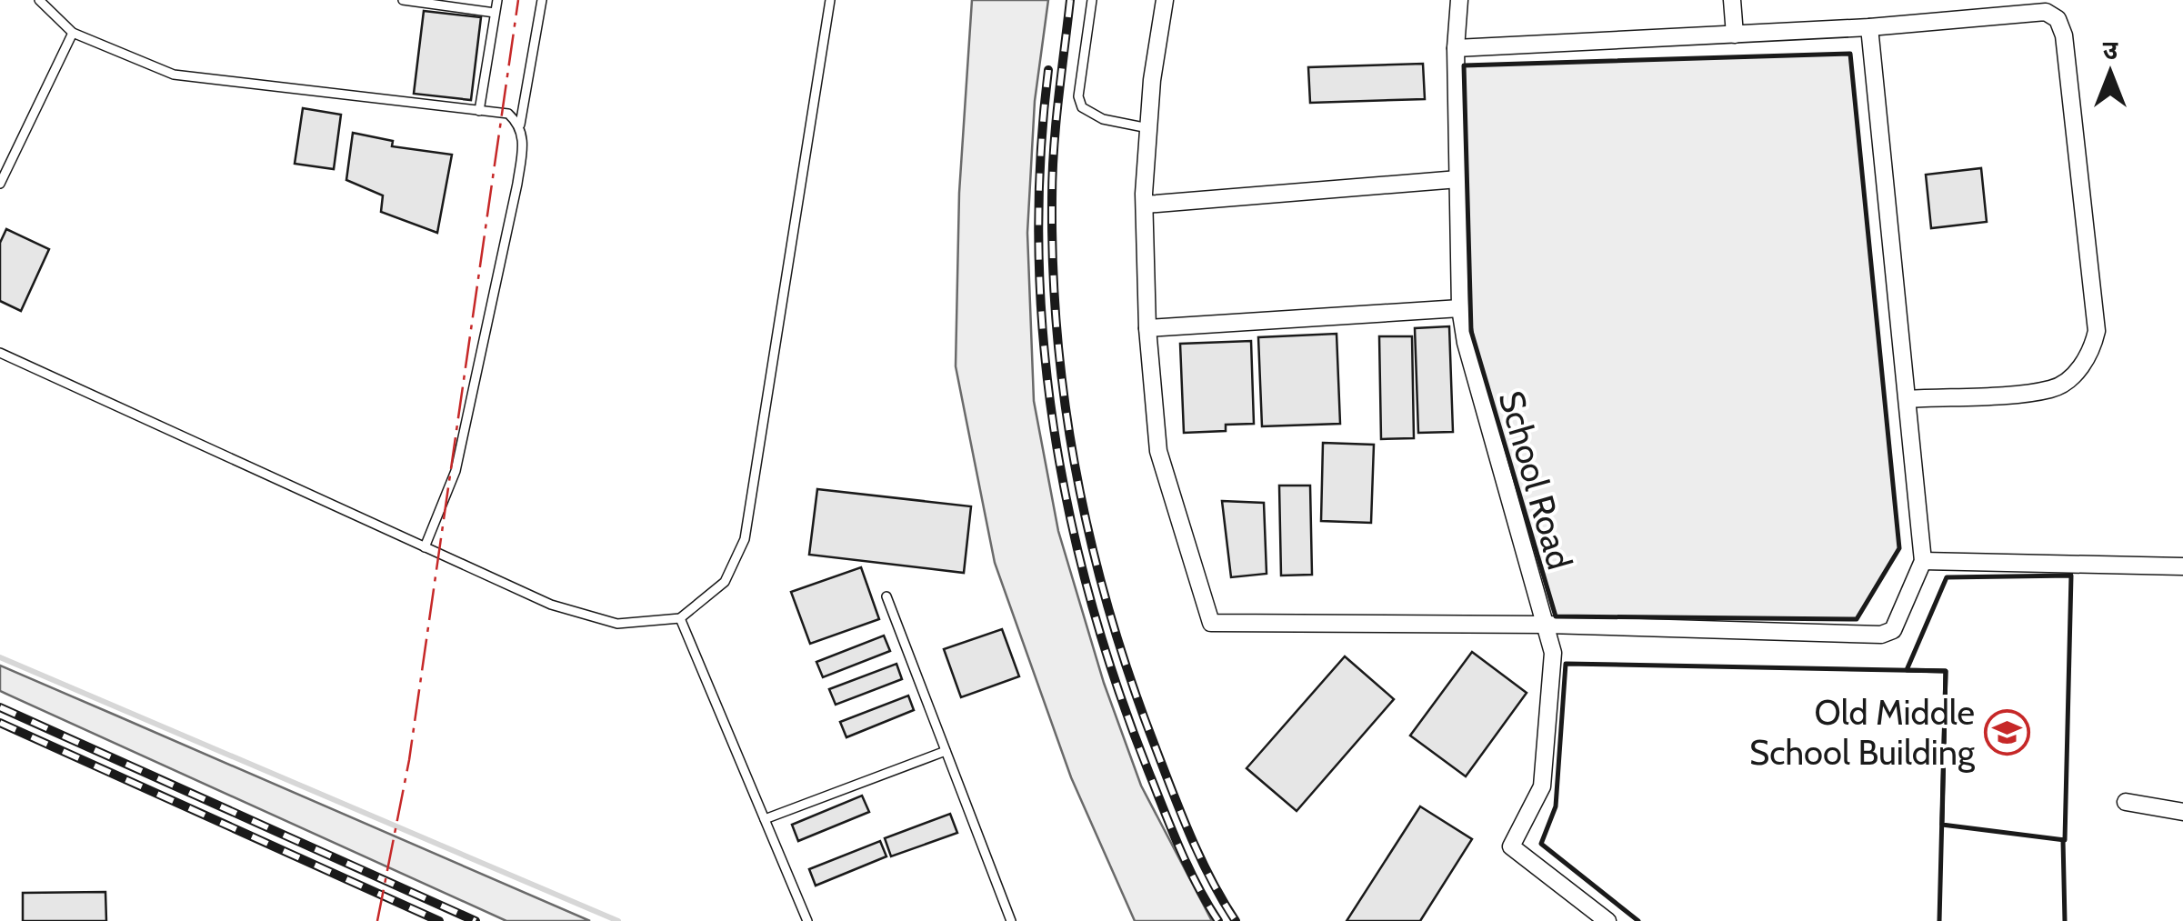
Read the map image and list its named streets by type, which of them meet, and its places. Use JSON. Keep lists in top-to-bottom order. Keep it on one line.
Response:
{"streets":{"street":["School Road"]},"places":{"school or university":["Old Middle School Building"]},"north":"top"}
